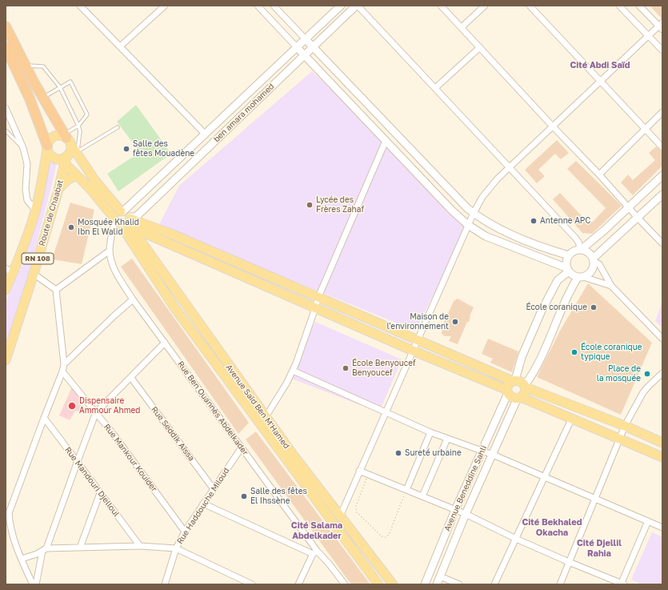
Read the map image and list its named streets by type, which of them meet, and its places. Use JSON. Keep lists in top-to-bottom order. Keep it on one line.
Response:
{"streets":{"main road":["Route de Chaabat","RN 108","Avenue Saïd Ben M'Hamed"],"street":["ben amara mohamed","Rue Ben Ouannès Abdelkader","Rue Seddik Aïssa","Rue Mankour Kouider","Rue Mandouri Djelloul","Avenue Beneddine Sahli","Rue Haddouche Miloud"]},"crossings":[["ben amara mohamed","Avenue Saïd Ben M'Hamed"],["Route de Chaabat","Avenue Saïd Ben M'Hamed"],["Rue Ben Ouannès Abdelkader","Rue Haddouche Miloud"],["Rue Seddik Aïssa","Rue Haddouche Miloud"],["Rue Mankour Kouider","Rue Haddouche Miloud"]],"districts":["Cité Abdi Saïd","Cité Bekhaled Okacha","Cité Salama Abdelkader","Cité Djellil Rahia"],"places":["Salle des fêtes Mouadène","Lycée des Frères Zahaf","Antenne APC","Mosquée Khalid Ibn El Walid","École coranique","Maison de l'environnement","École coranique typique","École Benyoucef Benyoucef","Place de la mosquée","Dispensaire Ammour Ahmed","Sureté urbaine","Salle des fêtes El Ihssène"]}
